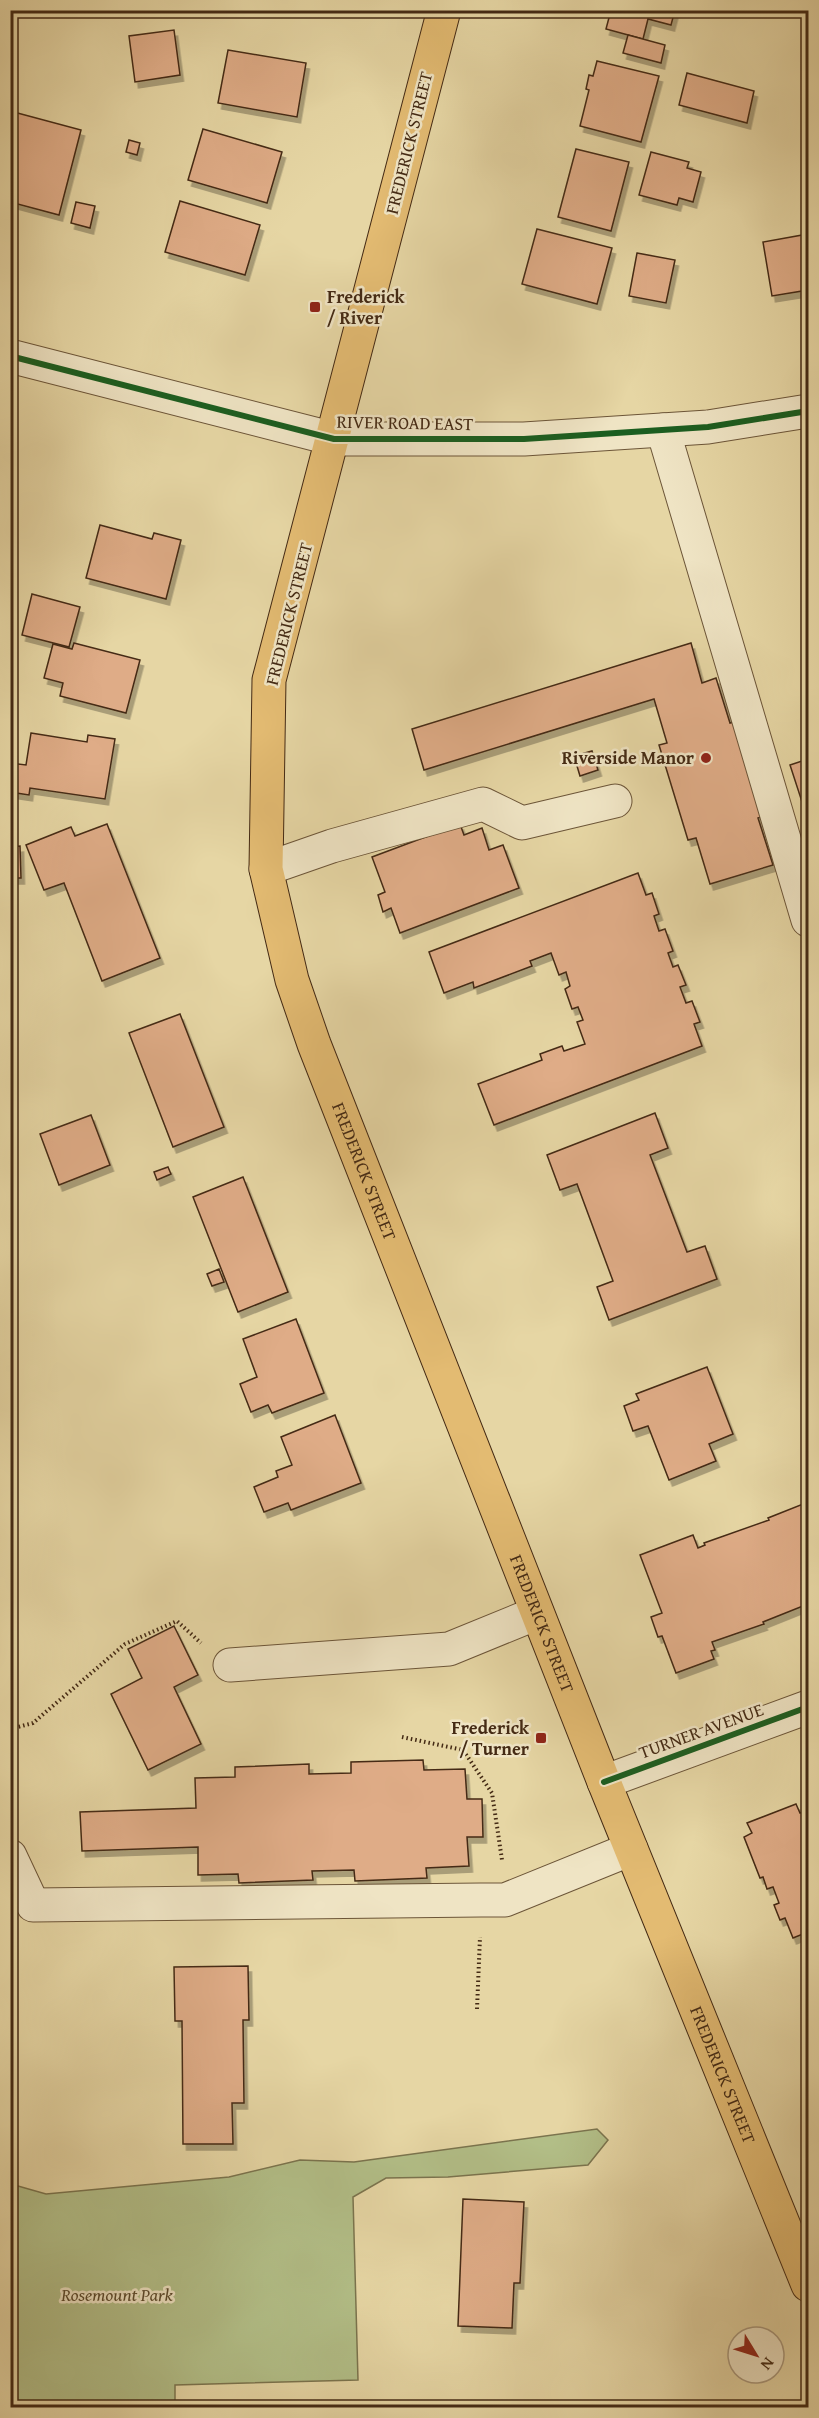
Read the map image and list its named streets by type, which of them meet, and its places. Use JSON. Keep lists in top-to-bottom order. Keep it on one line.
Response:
{"streets":{"main road":["FREDERICK STREET"],"street":["RIVER ROAD EAST","TURNER AVENUE"]},"crossings":[["FREDERICK STREET","RIVER ROAD EAST"],["FREDERICK STREET","TURNER AVENUE"]],"parks":["Rosemount Park"],"places":{"transit":["Frederick / River","Frederick / Turner"],"other":["Riverside Manor"]},"north":"bottom right"}
